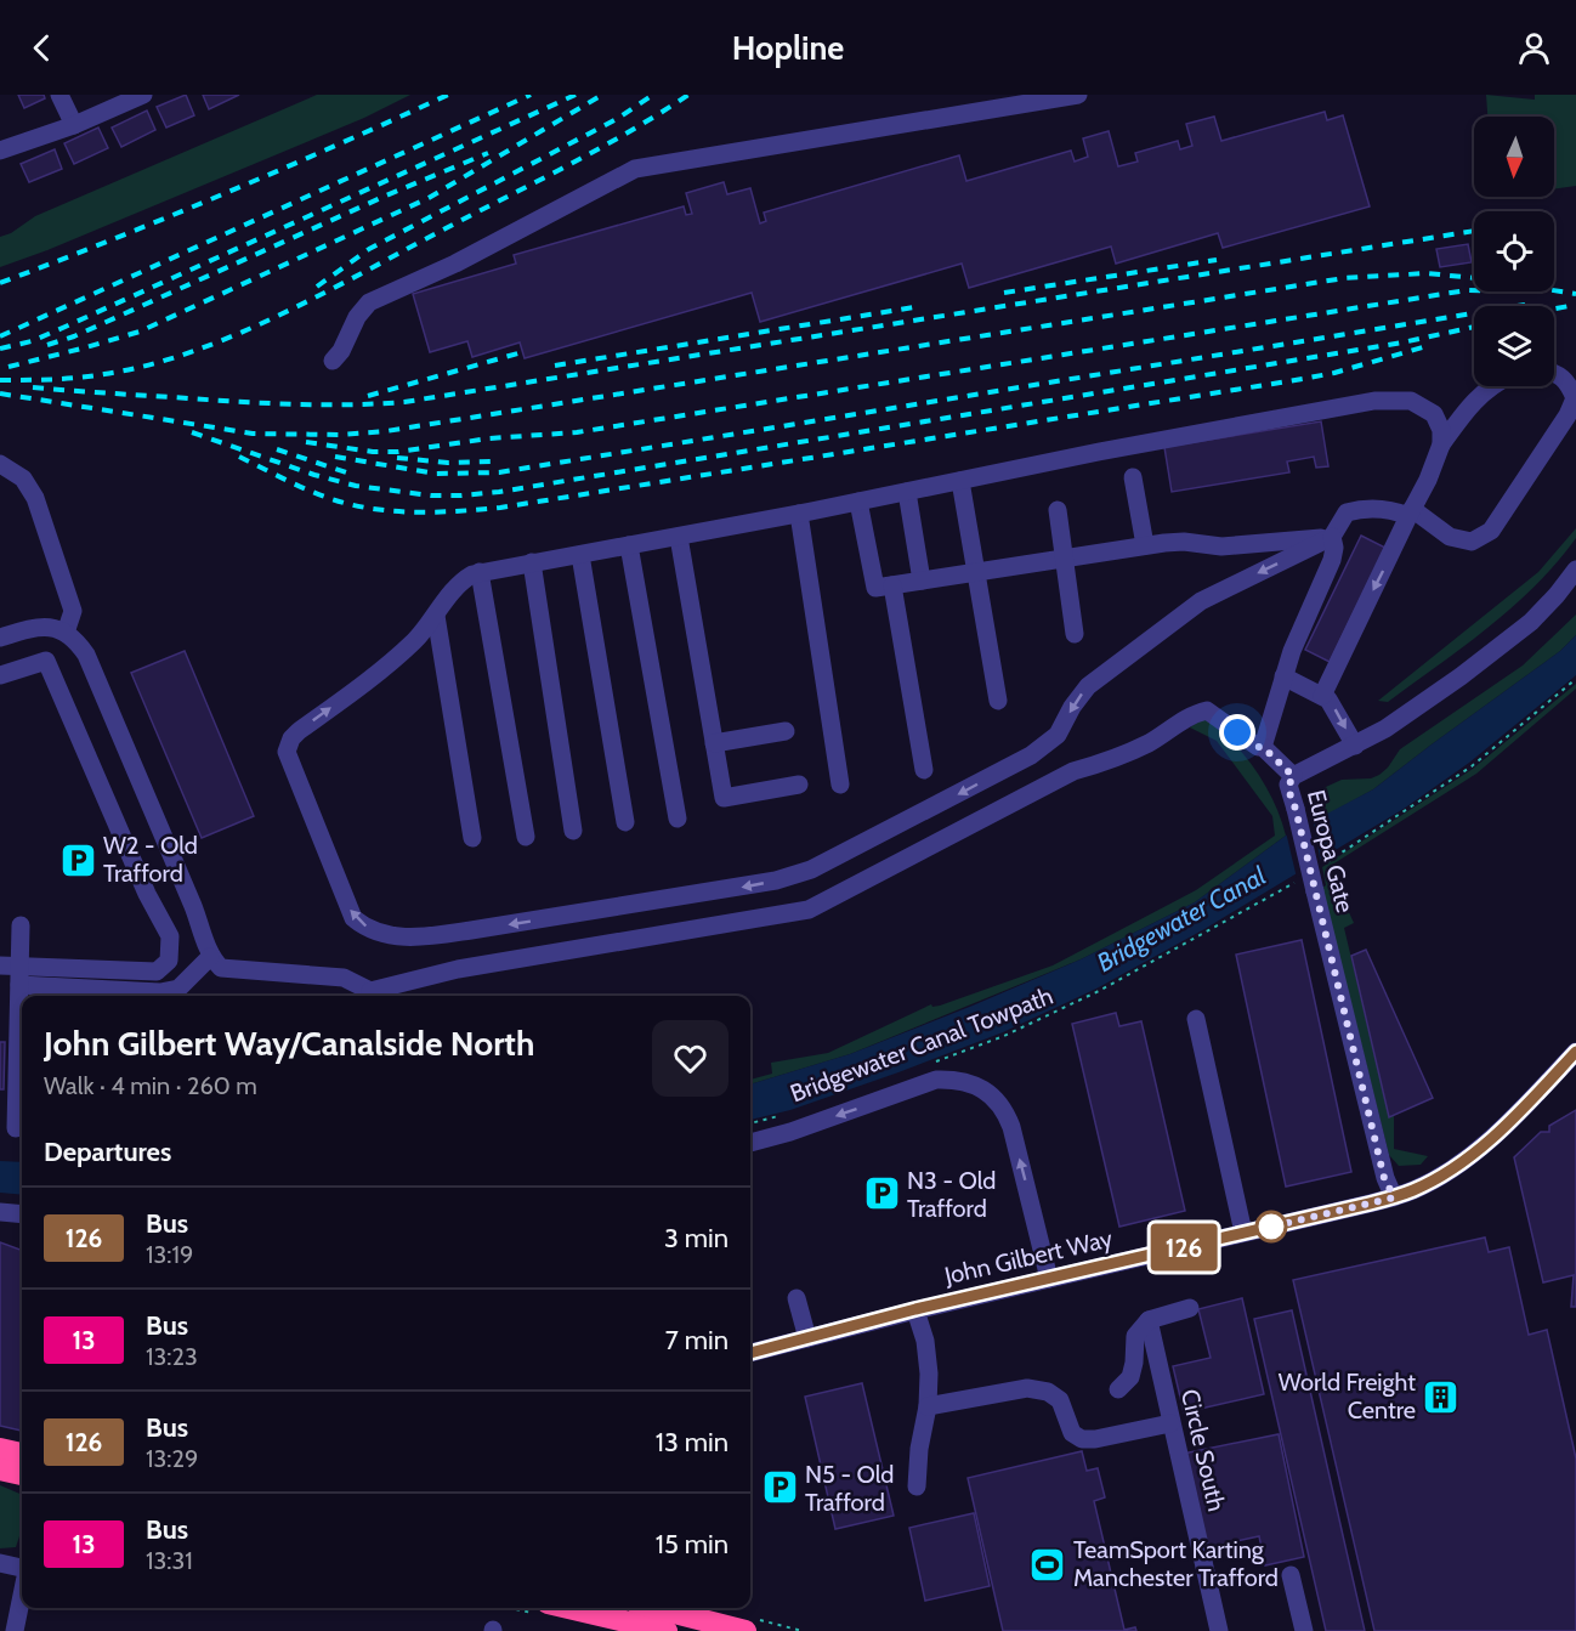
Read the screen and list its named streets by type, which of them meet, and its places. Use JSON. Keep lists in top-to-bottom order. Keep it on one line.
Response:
{"streets":{"street":["Europa Gate","John Gilbert Way","Circle South"],"path":["Bridgewater Canal Towpath"]},"crossings":[["Europa Gate","John Gilbert Way"]],"water":["Bridgewater Canal"],"places":{"parking":["W2 - Old Trafford","N3 - Old Trafford","N5 - Old Trafford"],"building":["World Freight Centre"],"sports":["TeamSport Karting Manchester Trafford"]},"lines":["bus line 126"],"north":"bottom","page":{"header":"Hopline","on_map":"126","heading":[["John Gilbert Way/Canalside North","Walk · 4 min · 260 m"],"Departures"],"list":[{"mark":"126","name":"Bus","note":"13:19","value":"3 min"},{"mark":"13","name":"Bus","note":"13:23","value":"7 min"},{"mark":"126","name":"Bus","note":"13:29","value":"13 min"},{"mark":"13","name":"Bus","note":"13:31","value":"15 min"}]}}
